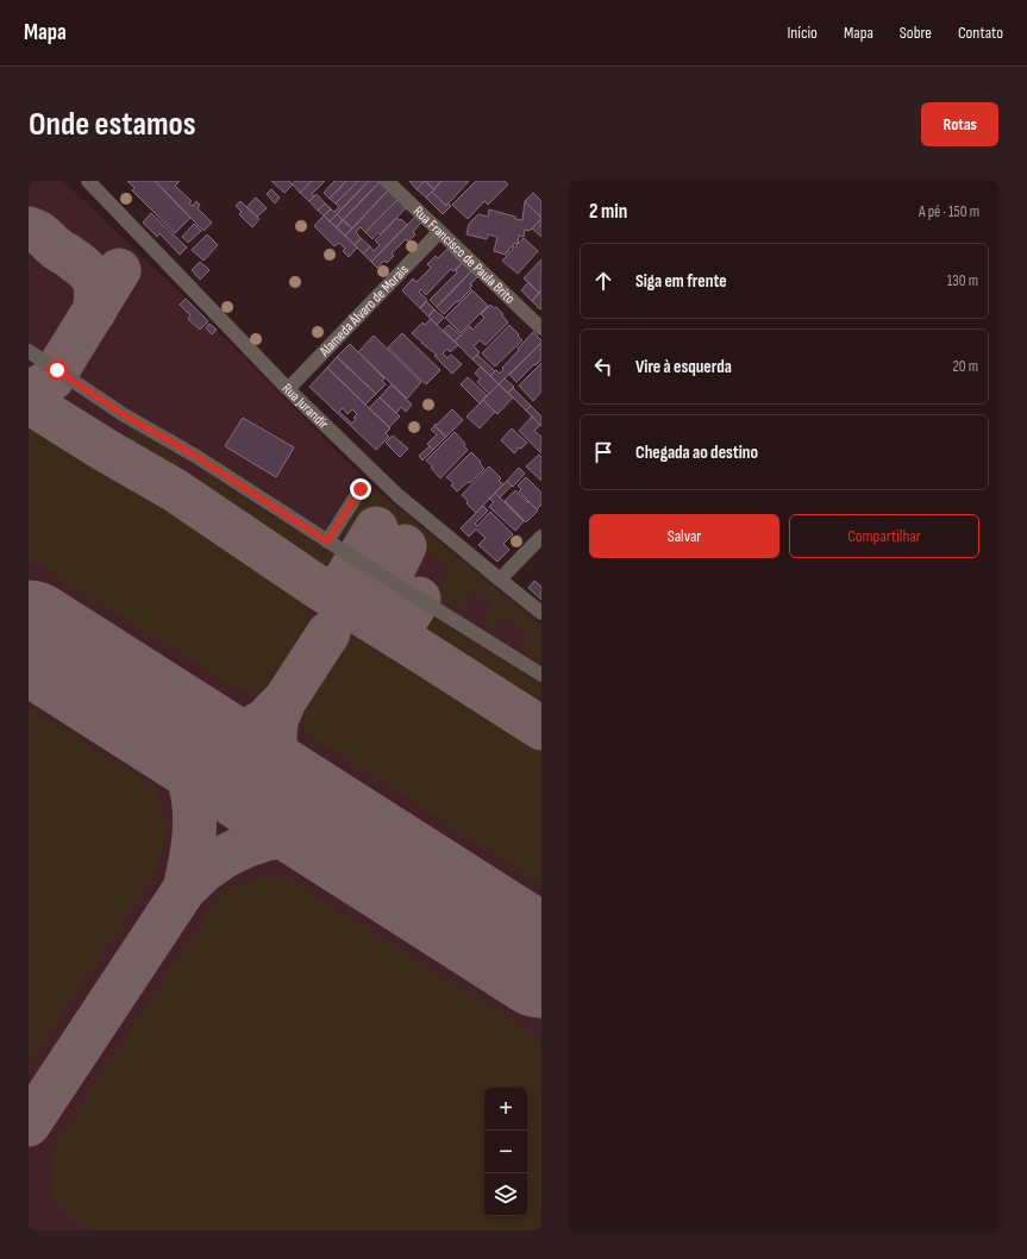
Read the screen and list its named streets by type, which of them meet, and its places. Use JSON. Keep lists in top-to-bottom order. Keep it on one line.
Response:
{"streets":{"street":["Rua Francisco de Paula Brito","Alameda Álvaro de Morais","Rua Jurandir"]},"crossings":[["Rua Francisco de Paula Brito","Alameda Álvaro de Morais"],["Alameda Álvaro de Morais","Rua Jurandir"]],"page":{"header":"Mapa","nav":["Início","Mapa","Sobre","Contato"],"buttons":["Rotas",["Salvar","Compartilhar"]],"title":"Onde estamos","heading":["2 min","A pé · 150 m"],"list":[["Siga em frente","130 m"],["Vire à esquerda","20 m"],"Chegada ao destino"],"map_buttons":["+","−"]}}
